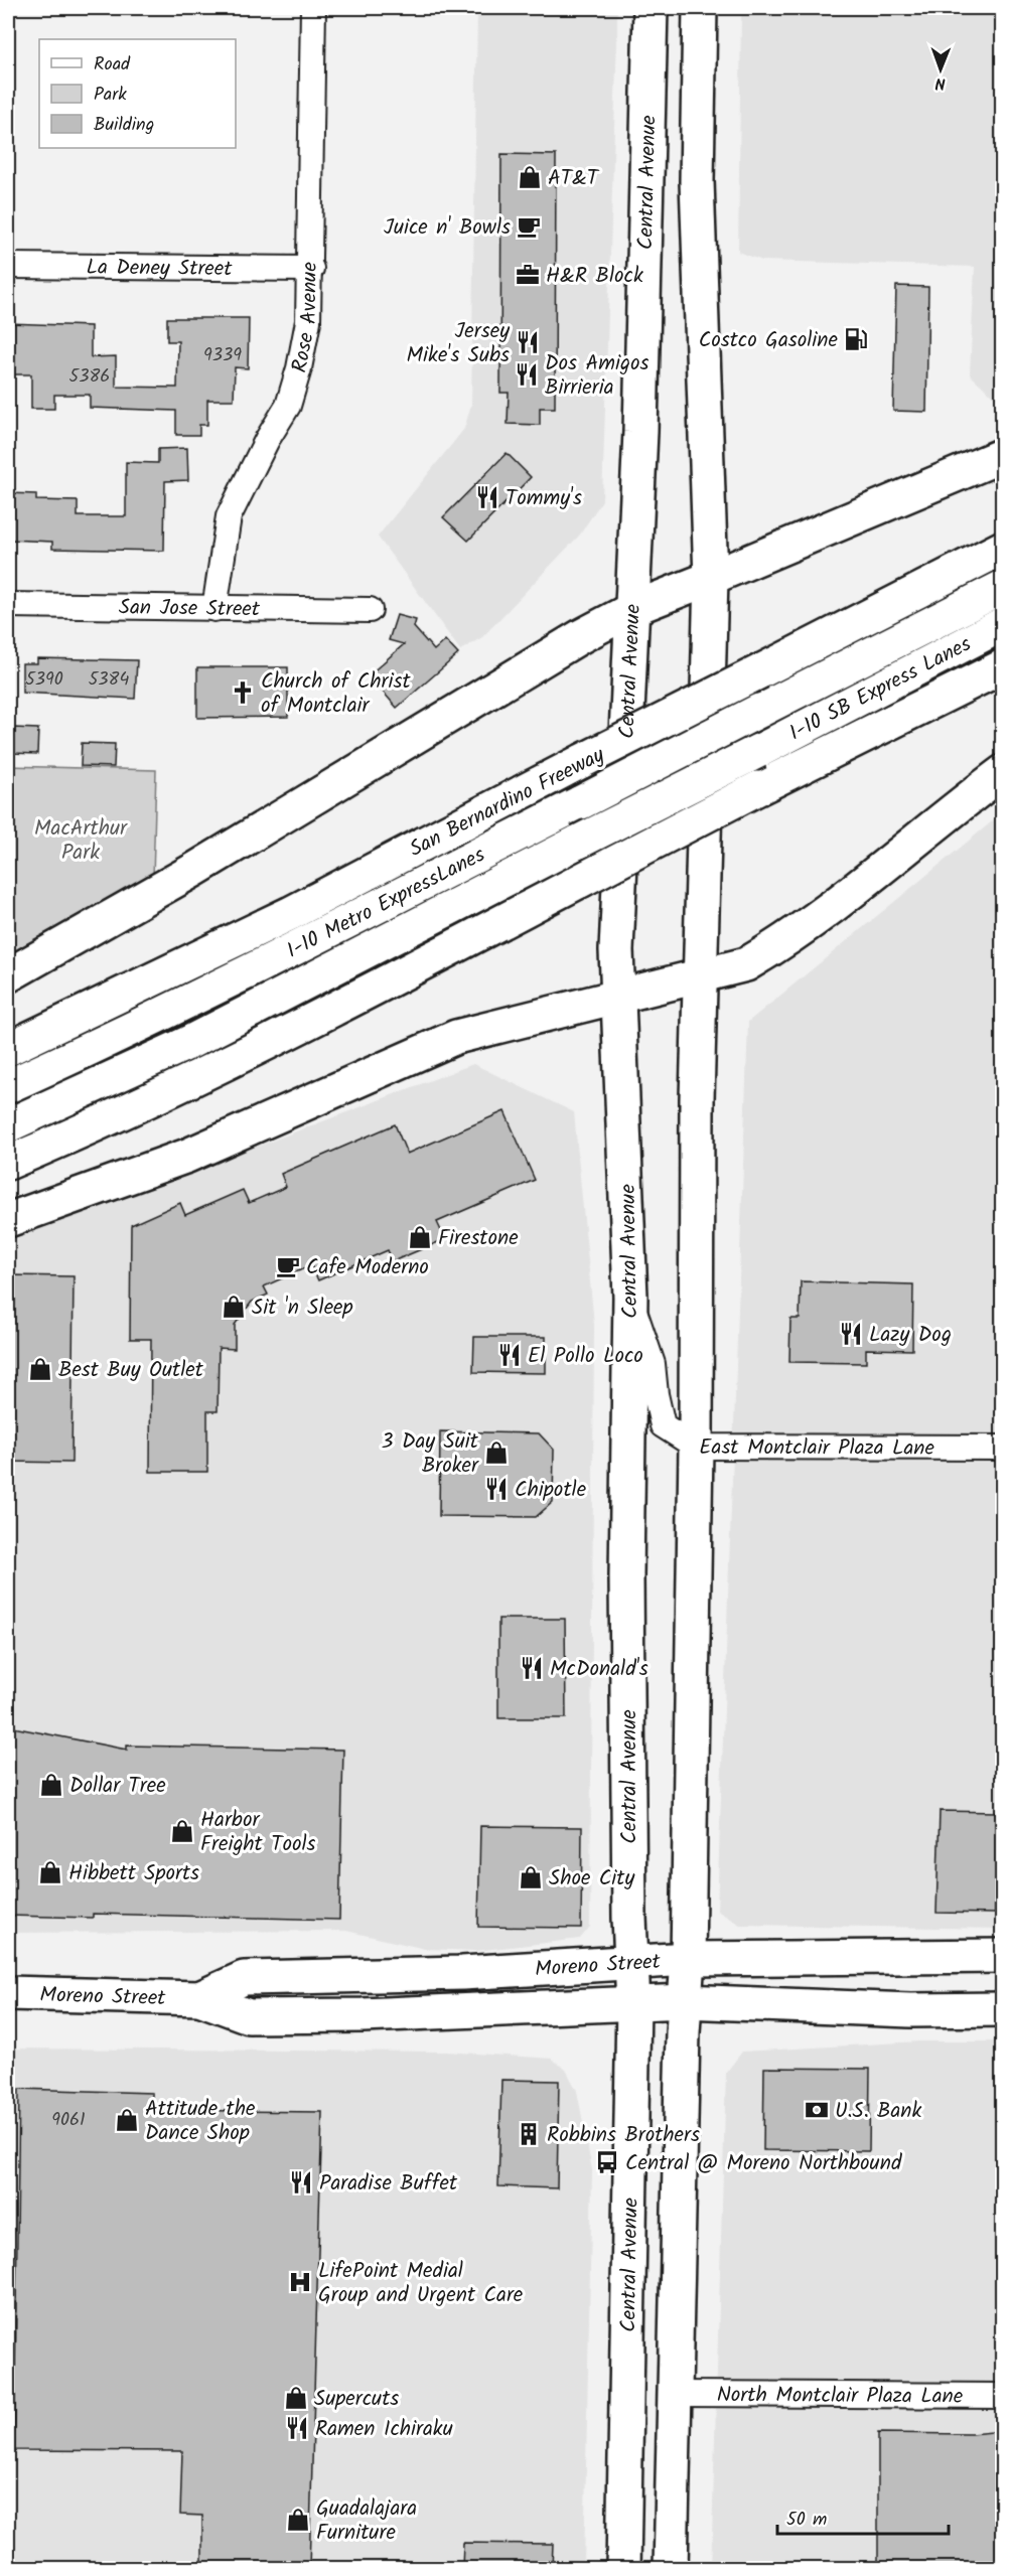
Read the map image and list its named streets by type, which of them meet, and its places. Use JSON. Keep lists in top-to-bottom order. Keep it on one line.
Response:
{"streets":{"main road":["Central Avenue","I-10 SB Express Lanes","San Bernardino Freeway","I-10 Metro ExpressLanes","Moreno Street"],"street":["La Deney Street","Rose Avenue","San Jose Street","East Montclair Plaza Lane","North Montclair Plaza Lane"]},"crossings":[["Central Avenue","East Montclair Plaza Lane"],["Central Avenue","Moreno Street"],["La Deney Street","Rose Avenue"],["Rose Avenue","San Jose Street"],["I-10 SB Express Lanes","I-10 Metro ExpressLanes"]],"parks":["MacArthur Park"],"places":{"shop":["AT&T","Firestone","Sit 'n Sleep","Best Buy Outlet","3 Day Suit Broker","Dollar Tree","Harbor Freight Tools","Hibbett Sports","Shoe City","Attitude the Dance Shop","Supercuts","Guadalajara Furniture"],"cafe":["Juice n' Bowls","Cafe Moderno"],"office":["H&R Block"],"fuel station":["Costco Gasoline"],"restaurant":["Jersey Mike's Subs","Dos Amigos Birrieria","Tommy's","Lazy Dog","El Pollo Loco","Chipotle","McDonald's","Paradise Buffet","Ramen Ichiraku"],"church":["Church of Christ of Montclair"],"bank":["U.S. Bank"],"building":["Robbins Brothers"],"bus stop":["Central @ Moreno Northbound"],"hospital":["LifePoint Medial Group and Urgent Care"]},"house_numbers":["9339","5386","5390","5384","9061"],"legend":["Road","Park","Building"],"scale_bar":"50 m","north":"bottom"}
